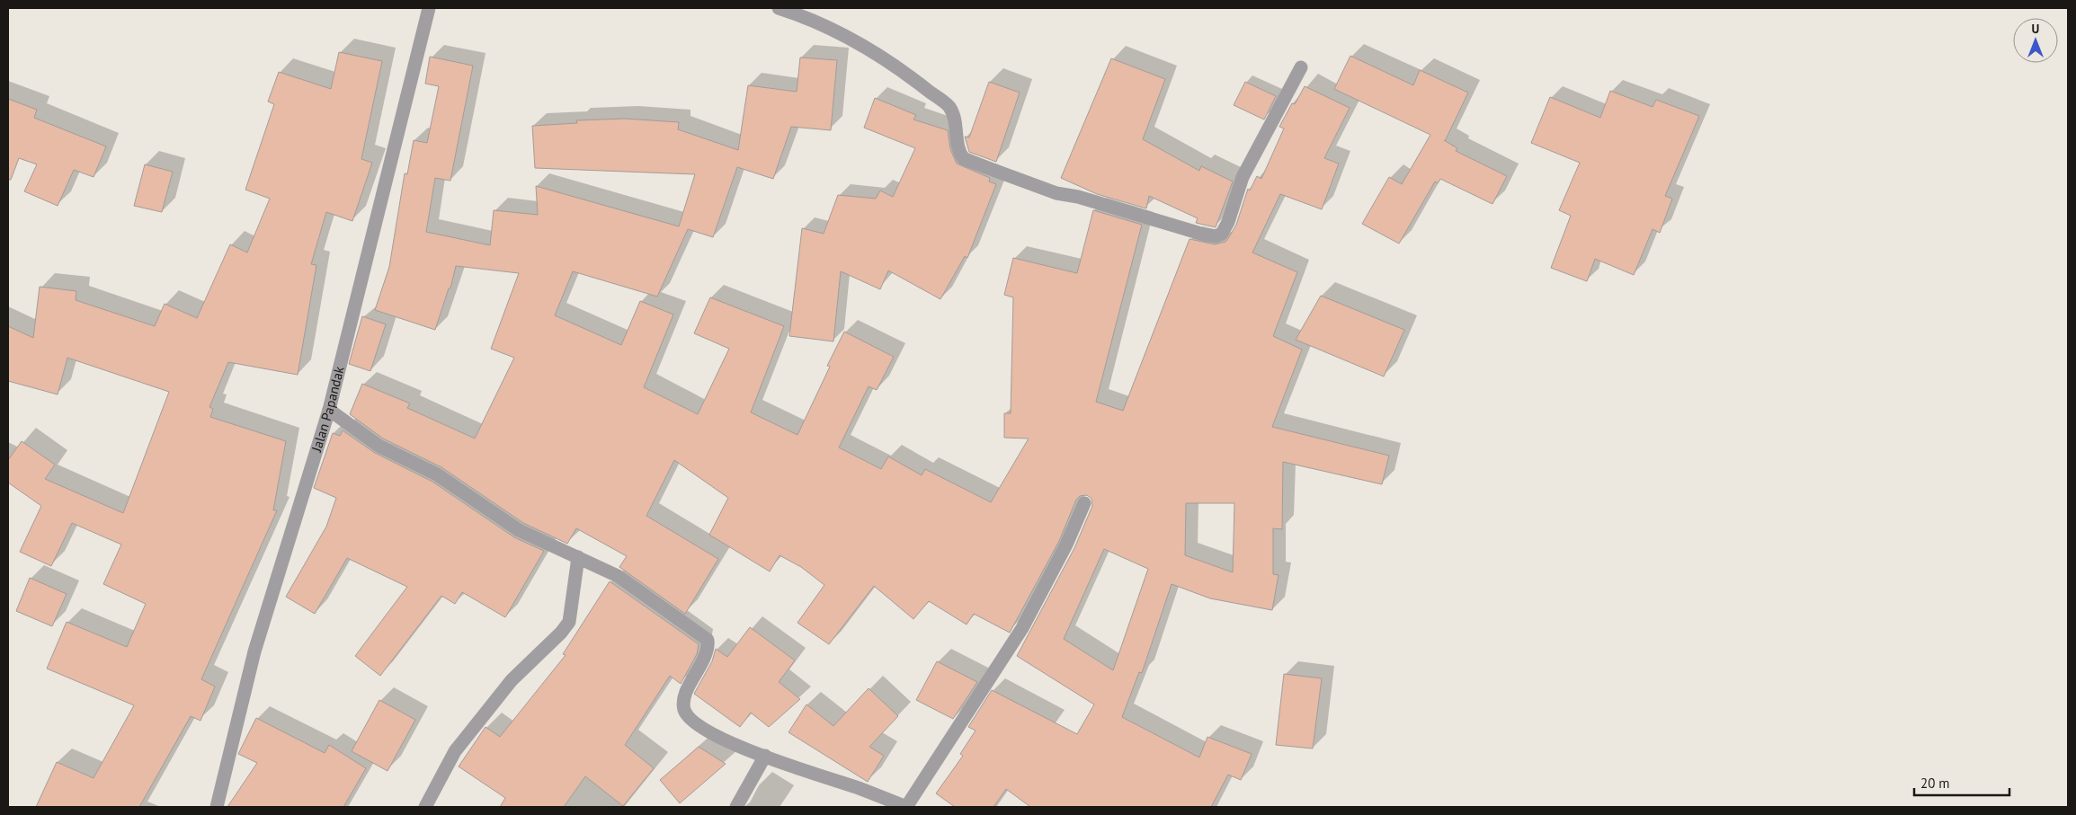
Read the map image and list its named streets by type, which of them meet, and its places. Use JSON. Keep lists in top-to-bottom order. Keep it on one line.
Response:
{"streets":{"street":["Jalan Papandak"]},"scale_bar":"20 m","north":"top"}
